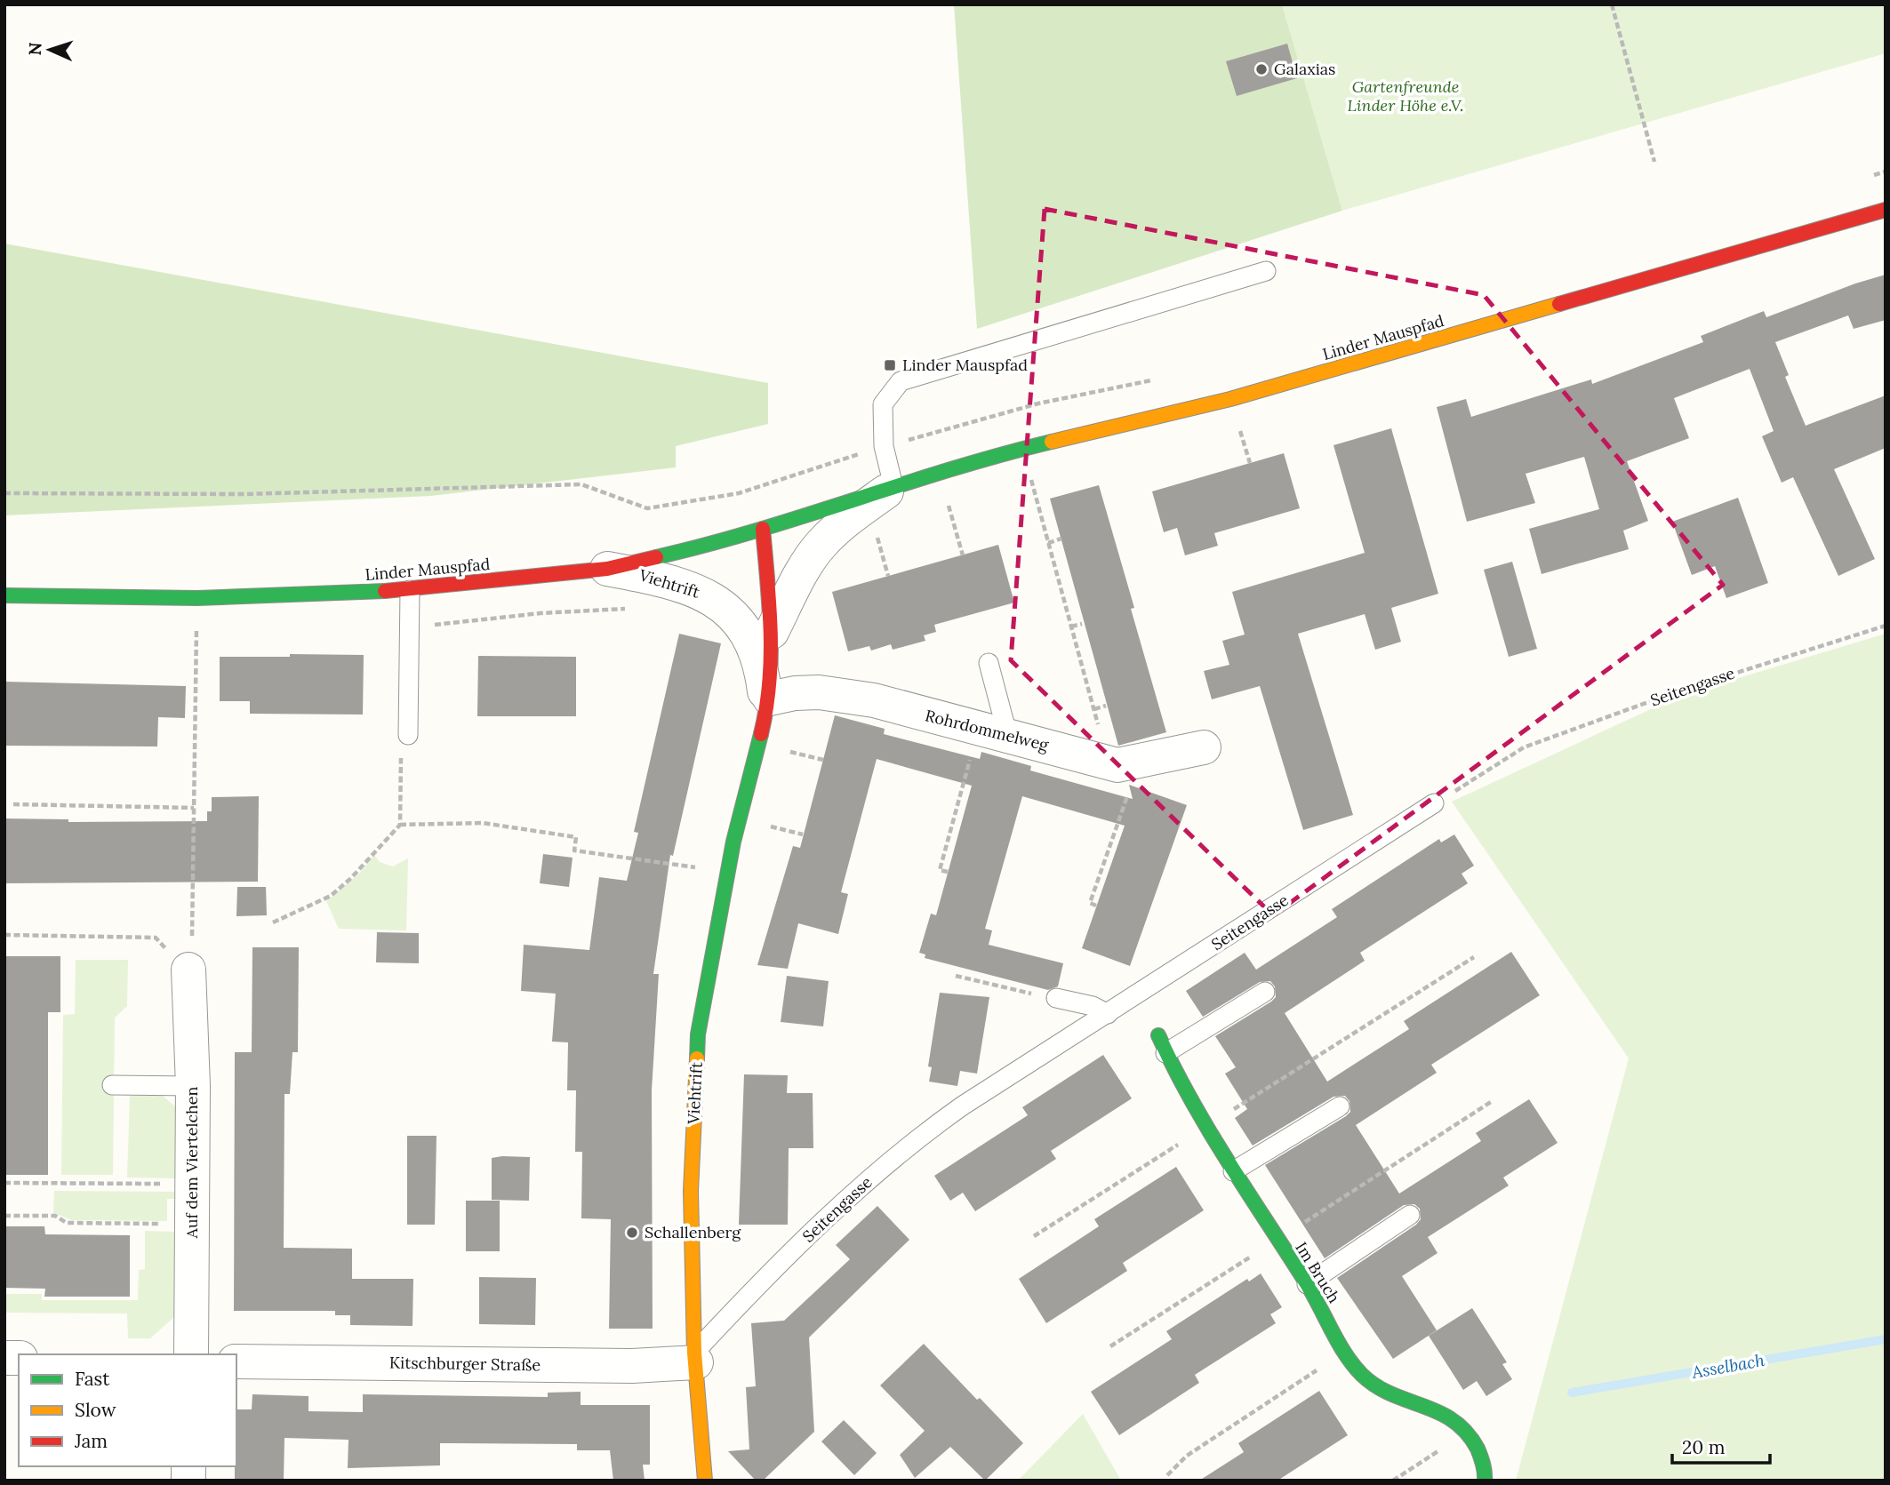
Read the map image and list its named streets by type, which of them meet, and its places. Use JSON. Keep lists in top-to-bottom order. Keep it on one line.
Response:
{"streets":{"street":["Linder Mauspfad","Viehtrift","Rohrdommelweg","Auf dem Viertelchen","Im Bruch","Kitschburger Straße"],"lane":["Seitengasse"]},"crossings":[["Linder Mauspfad","Viehtrift"],["Viehtrift","Seitengasse"],["Viehtrift","Rohrdommelweg"],["Viehtrift","Kitschburger Straße"],["Seitengasse","Kitschburger Straße"]],"water":["Asselbach"],"parks":["Gartenfreunde Linder Höhe e.V."],"places":{"other":["Galaxias","Schallenberg"],"transit":["Linder Mauspfad"]},"legend":["Fast","Slow","Jam"],"scale_bar":"20 m","north":"left"}
